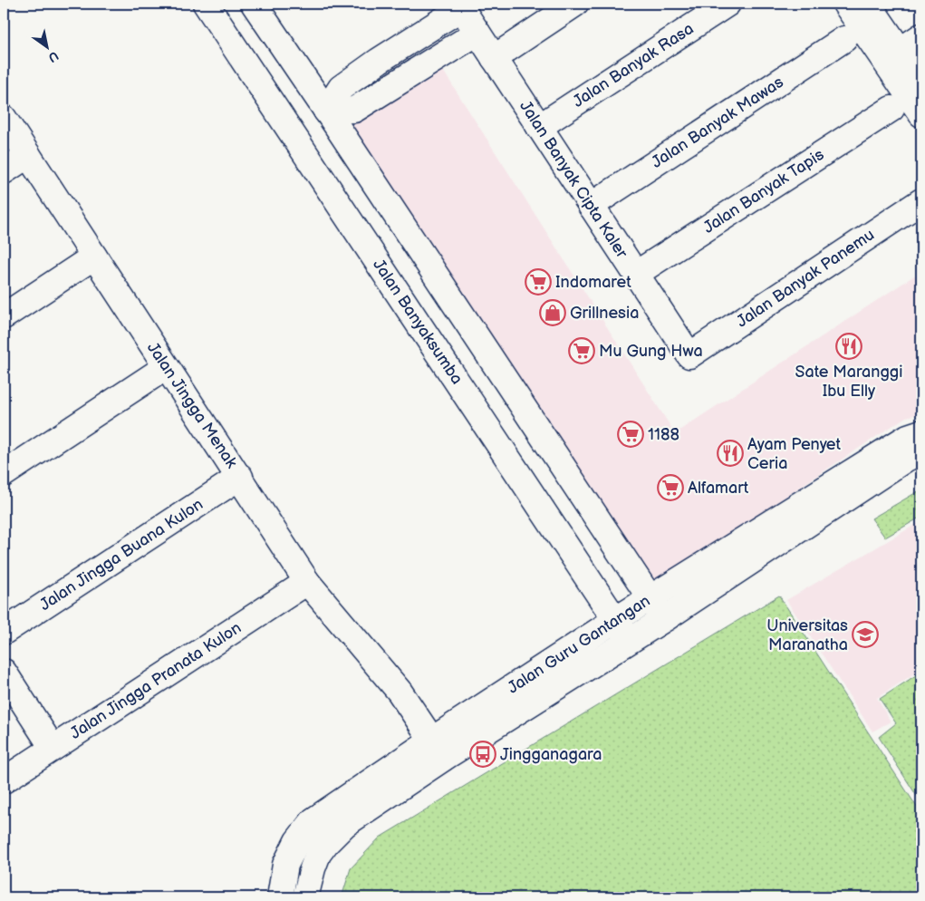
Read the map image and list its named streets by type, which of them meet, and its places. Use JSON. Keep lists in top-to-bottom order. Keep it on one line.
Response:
{"streets":{"street":["Jalan Banyak Rasa","Jalan Banyak Mawas","Jalan Banyak Cipta Kaler","Jalan Banyak Tapis","Jalan Banyak Panemu","Jalan Banyaksumba","Jalan Jingga Menak","Jalan Jingga Buana Kulon","Jalan Guru Gantangan","Jalan Jingga Pranata Kulon"]},"crossings":[["Jalan Banyak Rasa","Jalan Banyak Cipta Kaler"],["Jalan Banyak Mawas","Jalan Banyak Cipta Kaler"],["Jalan Banyak Cipta Kaler","Jalan Banyak Tapis"],["Jalan Banyak Cipta Kaler","Jalan Banyak Panemu"],["Jalan Banyaksumba","Jalan Guru Gantangan"],["Jalan Jingga Menak","Jalan Jingga Buana Kulon"],["Jalan Jingga Menak","Jalan Guru Gantangan"],["Jalan Jingga Menak","Jalan Jingga Pranata Kulon"]],"places":{"supermarket":["Indomaret","Mu Gung Hwa","1188","Alfamart"],"shop":["Grillnesia"],"restaurant":["Sate Maranggi Ibu Elly","Ayam Penyet Ceria"],"school or university":["Universitas Maranatha"],"bus stop":["Jingganagara"]},"north":"bottom right"}
